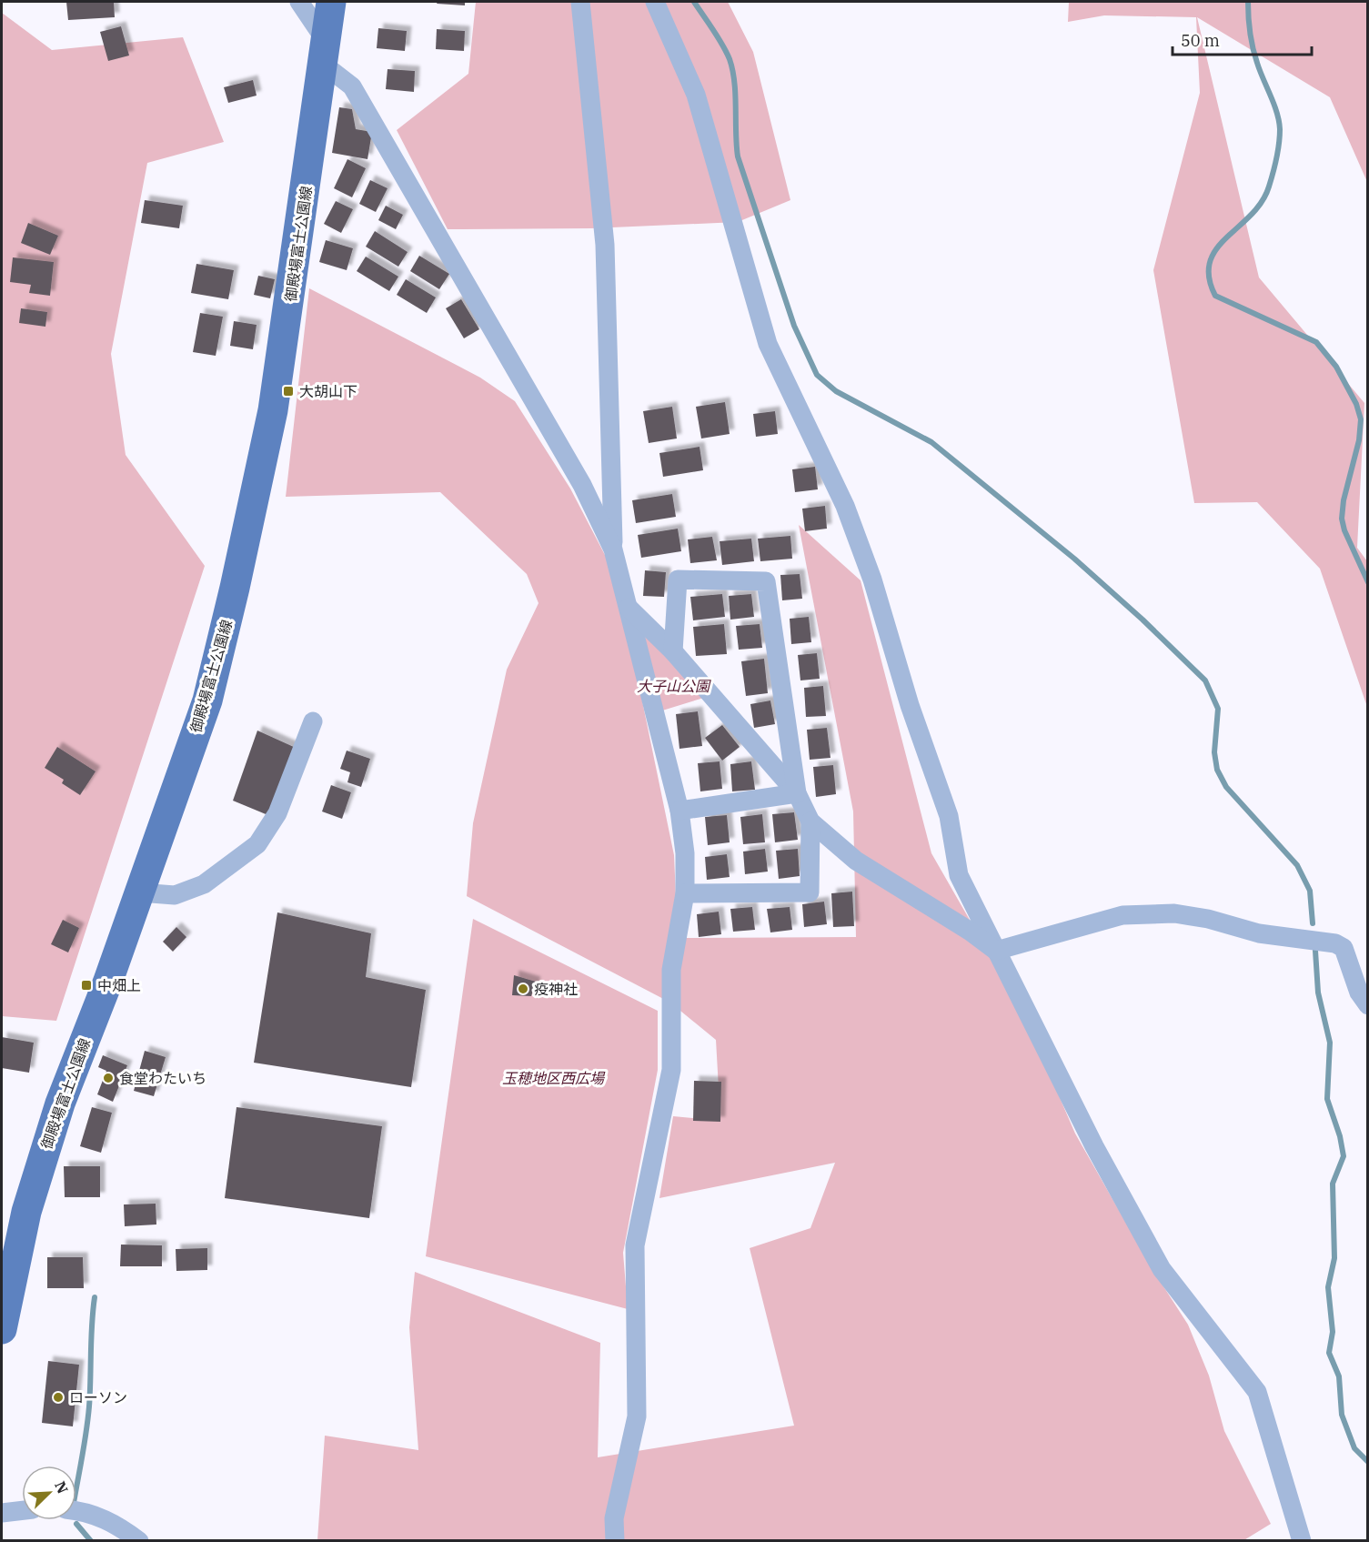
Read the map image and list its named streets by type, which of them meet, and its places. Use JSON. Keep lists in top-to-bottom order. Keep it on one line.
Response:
{"streets":{"main road":["御殿場富士公園線"]},"parks":["大子山公園","玉穂地区西広場"],"places":{"transit":["大胡山下","中畑上"],"other":["疫神社","食堂わたいち","ローソン"]},"scale_bar":"50 m","north":"top right"}
